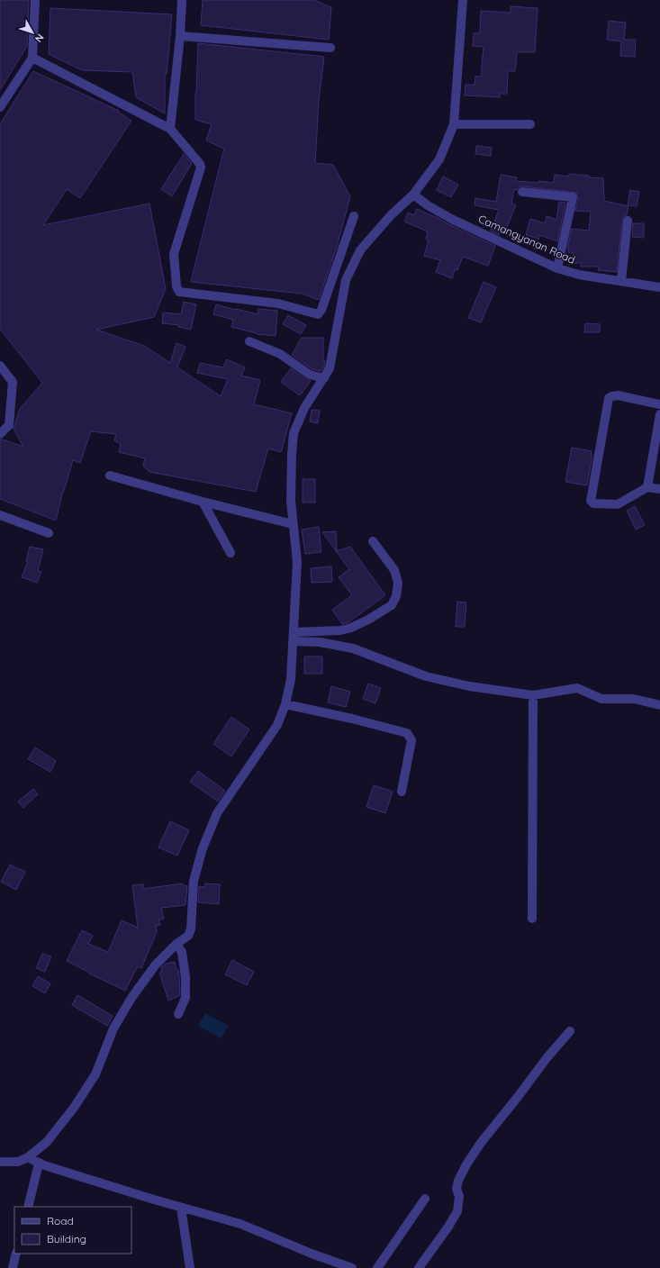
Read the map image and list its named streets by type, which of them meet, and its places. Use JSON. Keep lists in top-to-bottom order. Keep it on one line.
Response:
{"streets":{"street":["Camangyanan Road"]},"legend":["Road","Building"],"north":"bottom right"}
